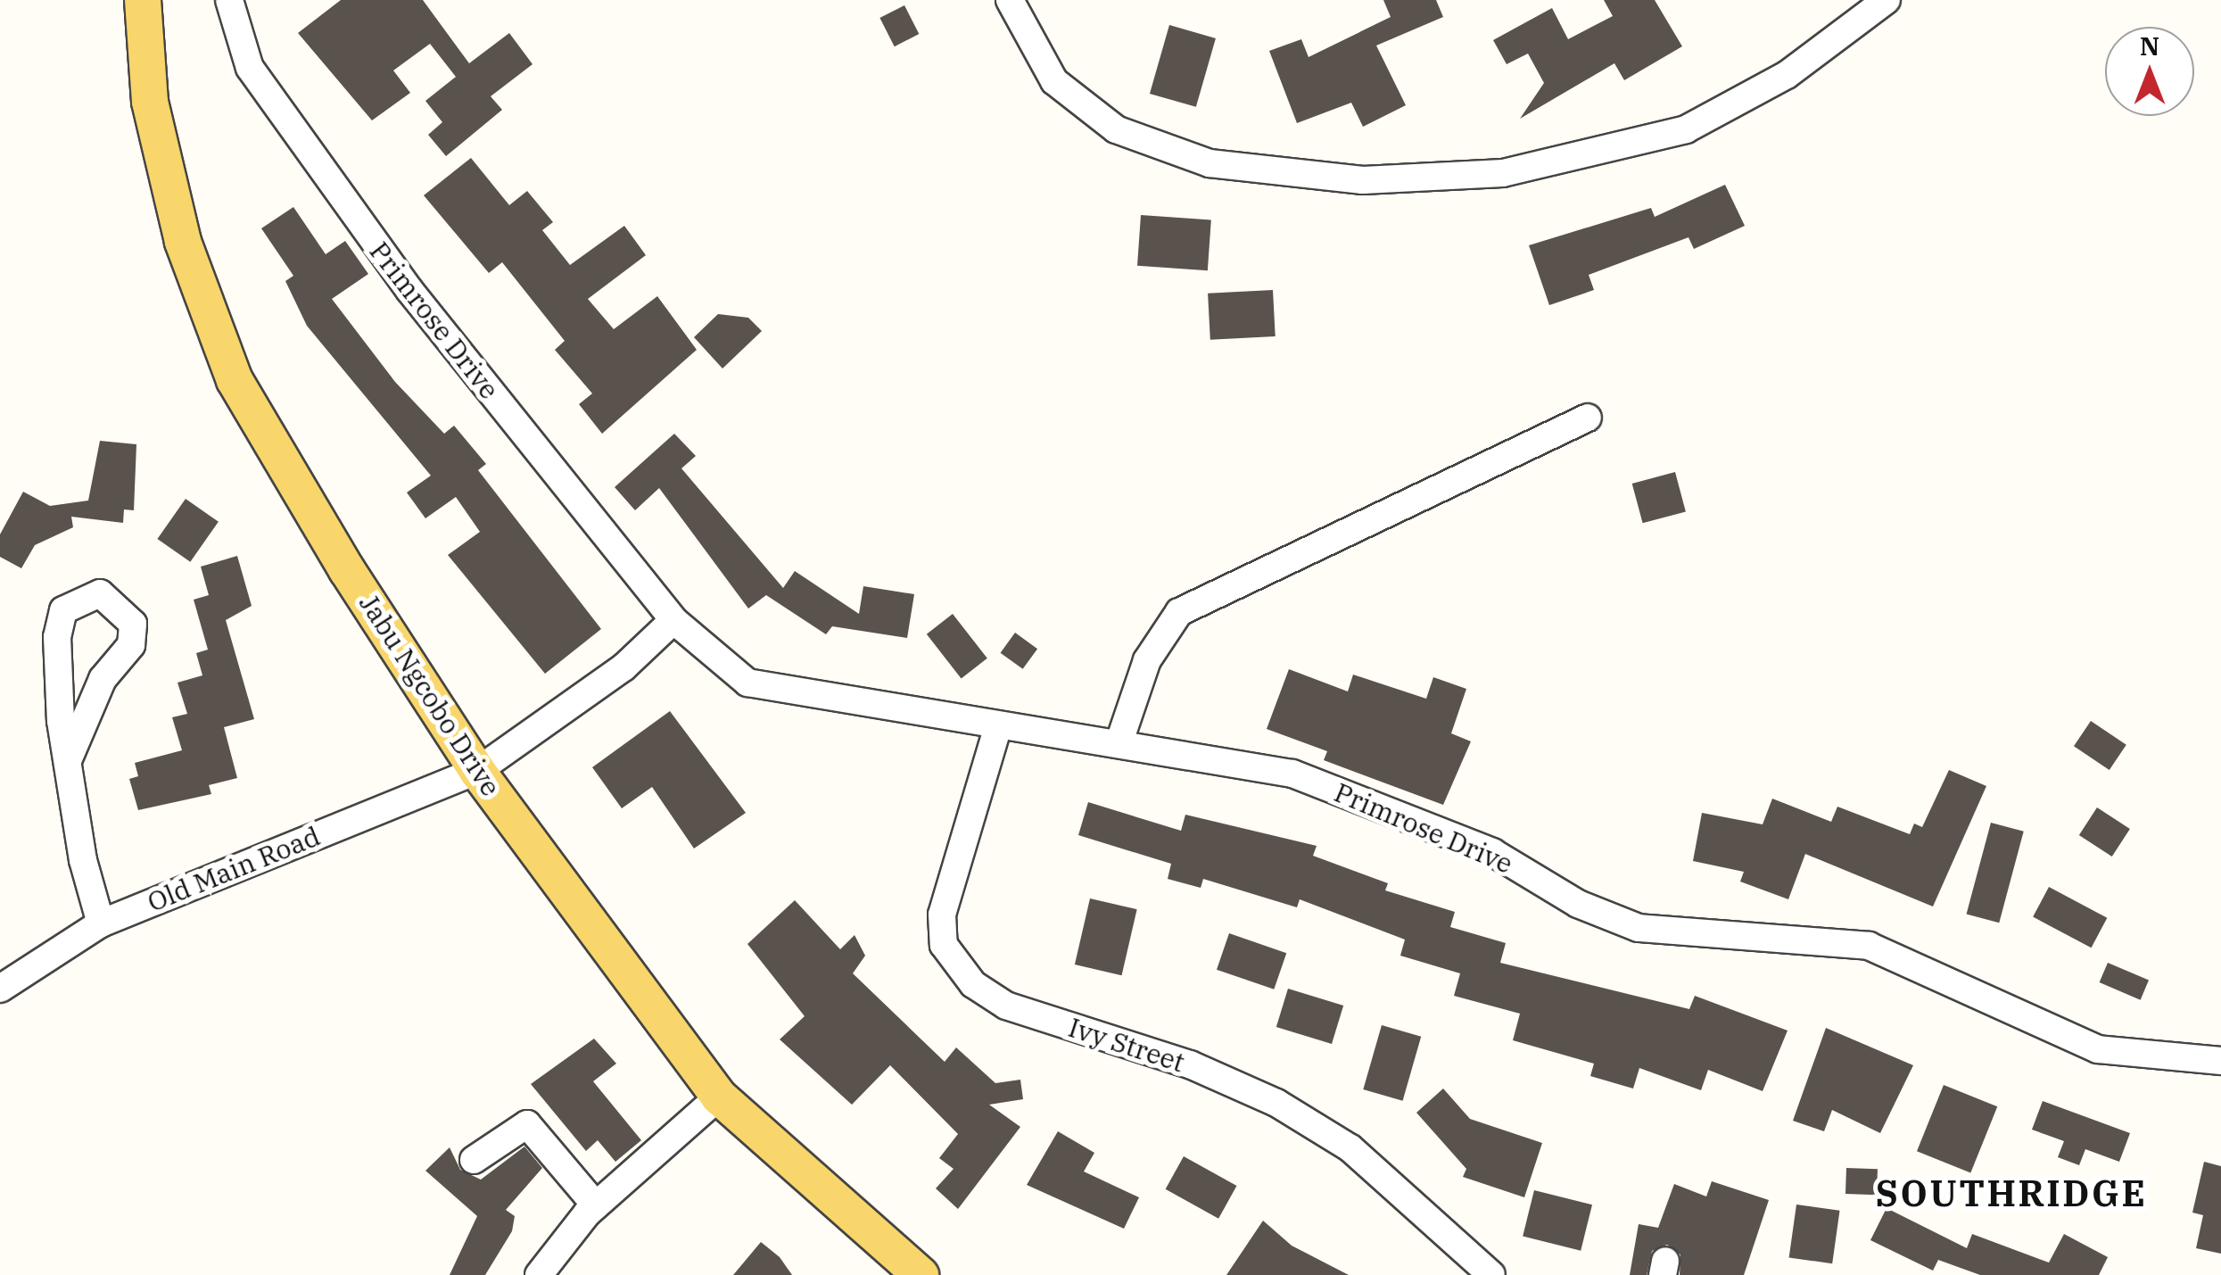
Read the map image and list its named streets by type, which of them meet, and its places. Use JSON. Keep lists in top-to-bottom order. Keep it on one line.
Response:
{"streets":{"main road":["Jabu Ngcobo Drive"],"street":["Primrose Drive","Old Main Road","Ivy Street"]},"crossings":[["Primrose Drive","Ivy Street"],["Jabu Ngcobo Drive","Old Main Road"]],"districts":["SOUTHRIDGE"],"north":"top"}
